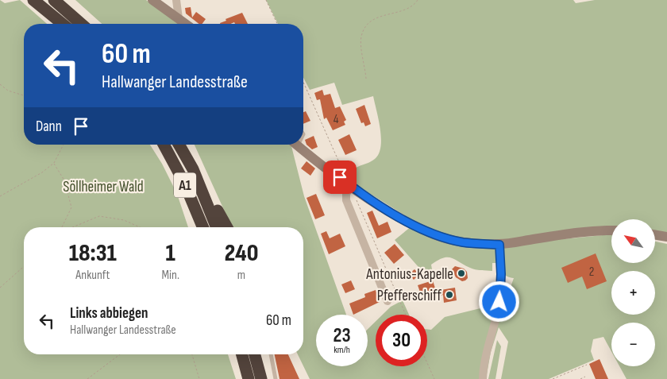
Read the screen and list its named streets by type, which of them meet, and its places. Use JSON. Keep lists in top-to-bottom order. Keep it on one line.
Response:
{"streets":{"highway":["A1"]},"parks":["Söllheimer Wald"],"places":["Antonius-Kapelle","Pfefferschiff"],"house_numbers":["4","2"],"north":"top left","page":{"turn":["60 m","Hallwanger Landesstraße"],"then":"Dann","map_buttons":["+","−"],"eta":["18:31","Ankunft","1","Min.","240","m"],"list":[{"name":"Links abbiegen","note":"Hallwanger Landesstraße","value":"60 m"}],"speed":"23 km/h","limit":"30"}}
